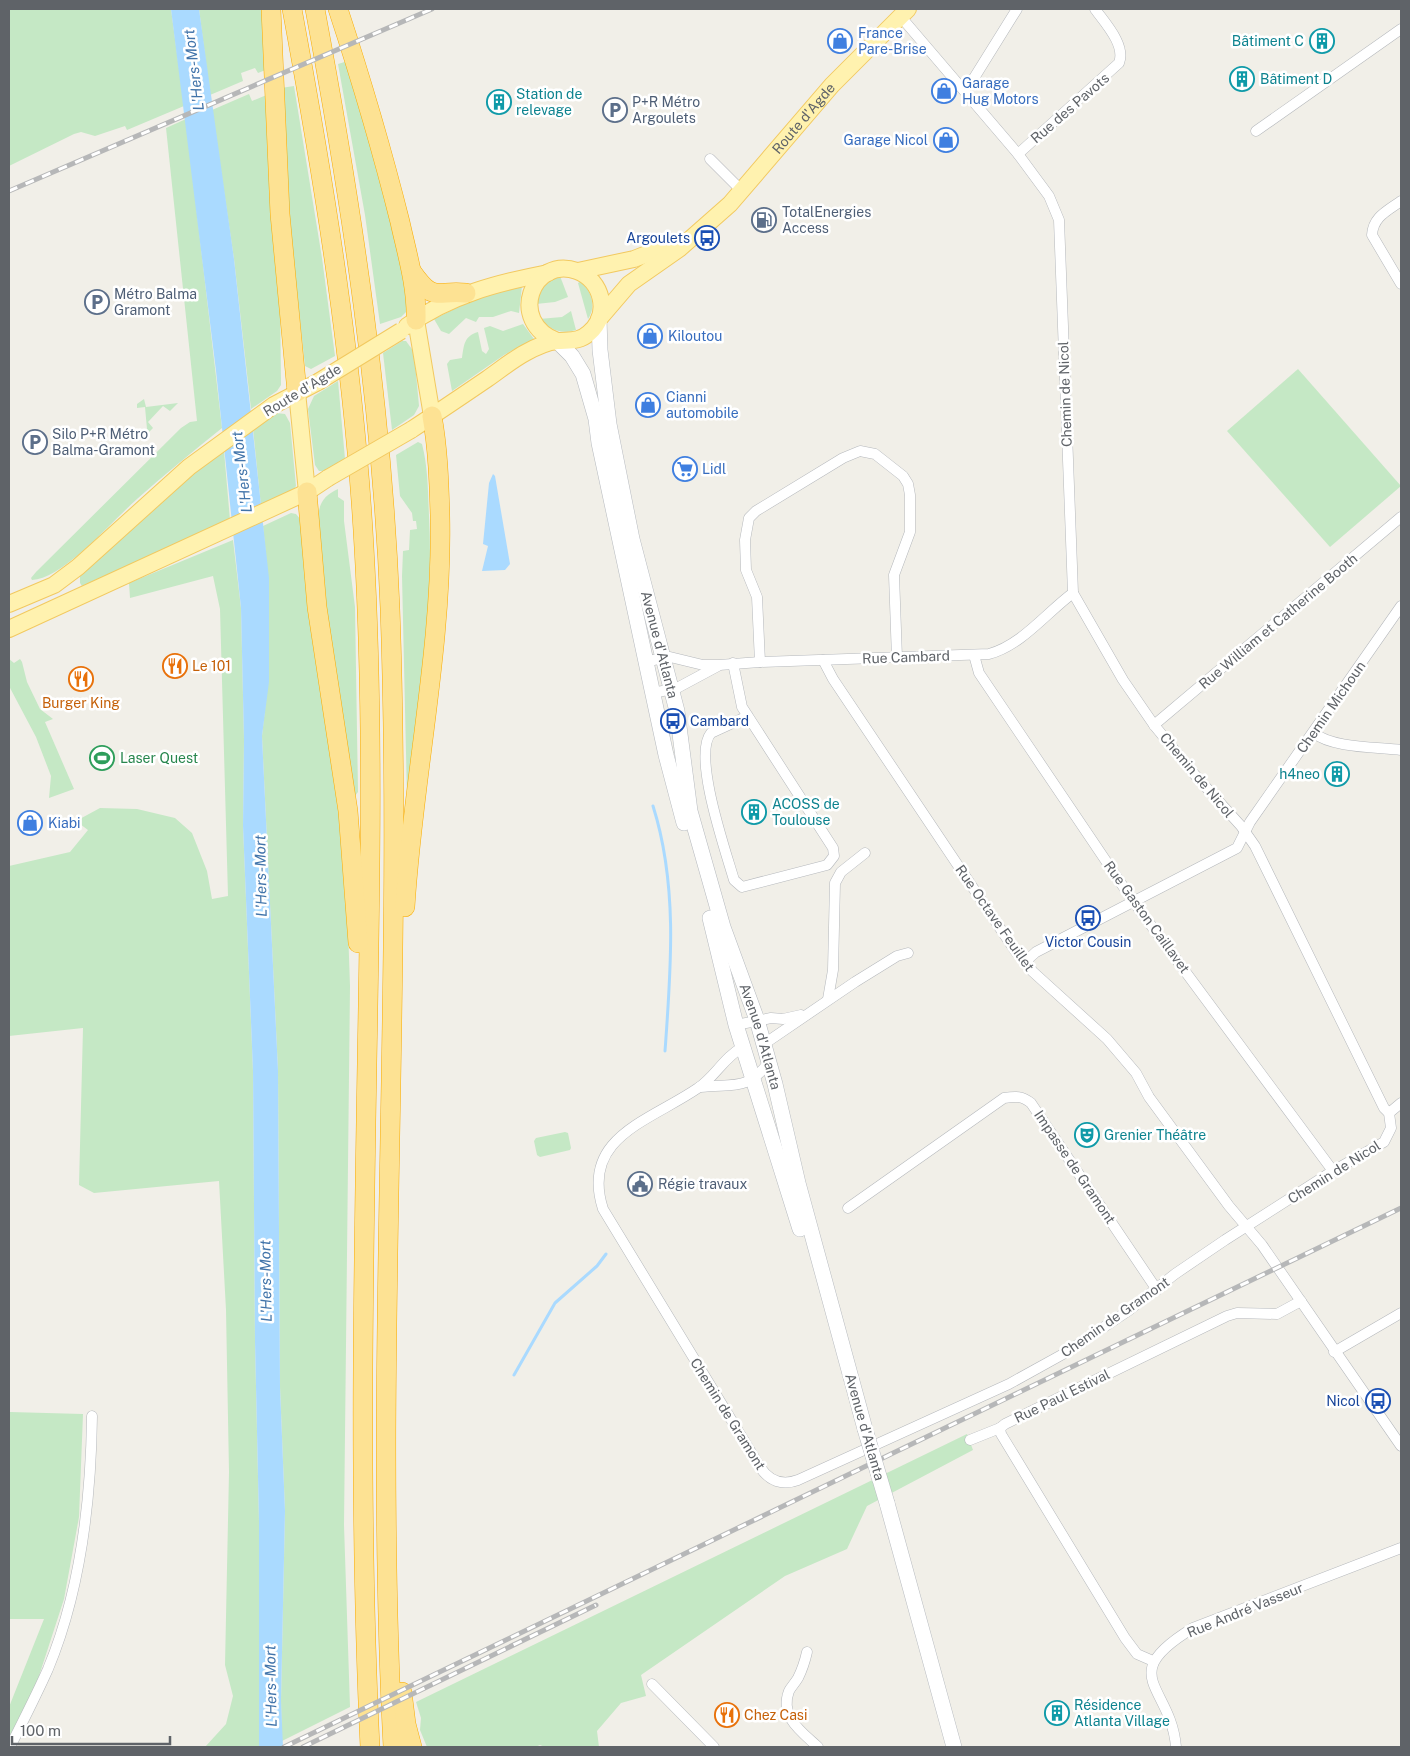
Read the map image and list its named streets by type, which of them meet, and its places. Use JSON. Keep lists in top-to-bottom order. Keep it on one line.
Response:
{"streets":{"main road":["Route d'Agde","Avenue d'Atlanta"],"street":["Rue des Pavots","Chemin de Nicol","Rue William et Catherine Booth","Rue Cambard","Chemin Michoun","Rue Gaston Caillavet","Rue Octave Feuillet","Impasse de Gramont","Chemin de Gramont","Rue Paul Estival","Rue André Vasseur"]},"crossings":[["Rue des Pavots","Chemin de Nicol"],["Route d'Agde","Chemin de Nicol"],["Route d'Agde","Avenue d'Atlanta"],["Chemin de Nicol","Rue William et Catherine Booth"],["Chemin de Nicol","Rue Cambard"],["Chemin de Nicol","Chemin Michoun"],["Chemin de Nicol","Rue Gaston Caillavet"],["Chemin de Nicol","Rue Octave Feuillet"],["Chemin de Nicol","Chemin de Gramont"],["Avenue d'Atlanta","Rue Cambard"],["Avenue d'Atlanta","Chemin de Gramont"],["Rue Cambard","Rue Gaston Caillavet"],["Rue Cambard","Rue Octave Feuillet"],["Chemin Michoun","Rue Gaston Caillavet"],["Chemin Michoun","Rue Octave Feuillet"],["Rue Octave Feuillet","Chemin de Gramont"],["Impasse de Gramont","Chemin de Gramont"],["Rue Paul Estival","Rue André Vasseur"]],"water":["L'Hers-Mort"],"places":{"shop":["France Pare-Brise","Garage Hug Motors","Garage Nicol","Kiloutou","Cianni automobile","Kiabi"],"building":["Bâtiment C","Bâtiment D","Station de relevage","h4neo","ACOSS de Toulouse","Résidence Atlanta Village"],"parking":["P+R Métro Argoulets","Métro Balma Gramont","Silo P+R Métro Balma-Gramont"],"fuel station":["TotalEnergies Access"],"bus stop":["Argoulets","Cambard","Victor Cousin","Nicol"],"supermarket":["Lidl"],"restaurant":["Le 101","Burger King","Chez Casi"],"sports":["Laser Quest"],"theatre":["Grenier Théâtre"],"public building":["Régie travaux"]},"scale_bar":"100 m"}
